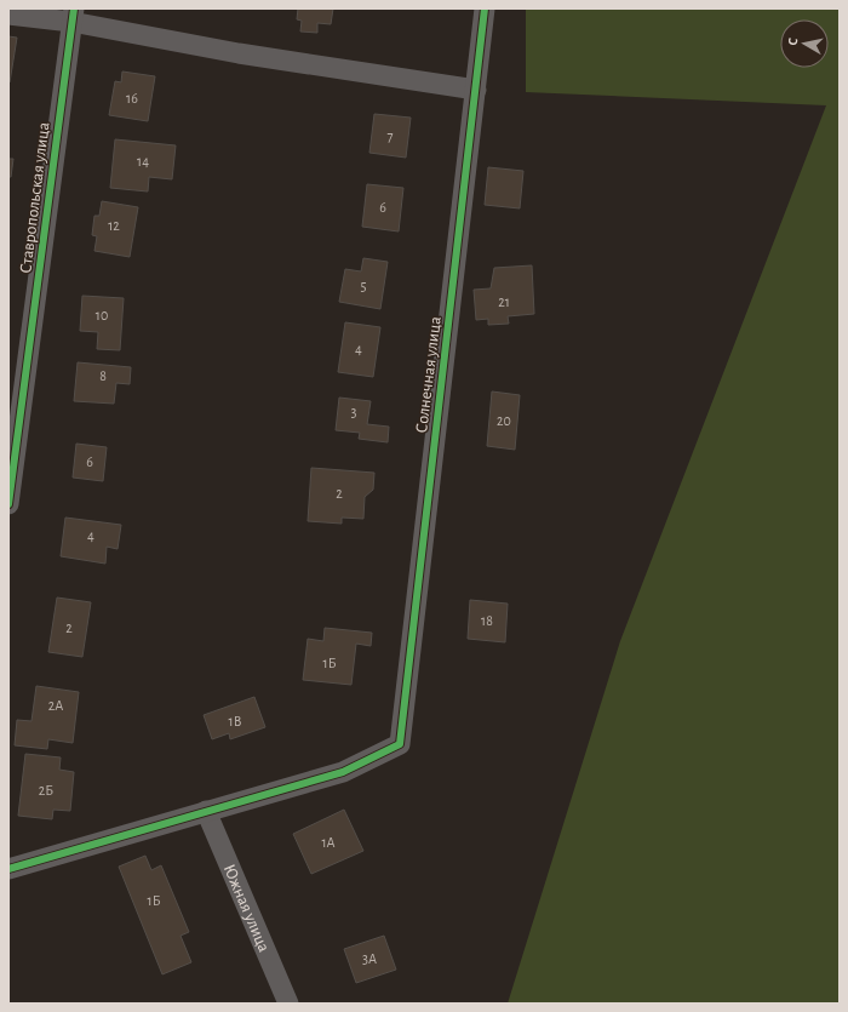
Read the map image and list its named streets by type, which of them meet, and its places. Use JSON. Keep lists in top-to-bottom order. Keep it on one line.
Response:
{"streets":{"street":["Ставропольская улица","Солнечная улица","Южная улица"]},"crossings":[["Солнечная улица","Южная улица"]],"house_numbers":["16","7","14","6","12","5","21","10","4","8","3","20","6","2","4","18","2","1Б","2А","1В","2Б","1А","1Б","3А"],"north":"left"}
